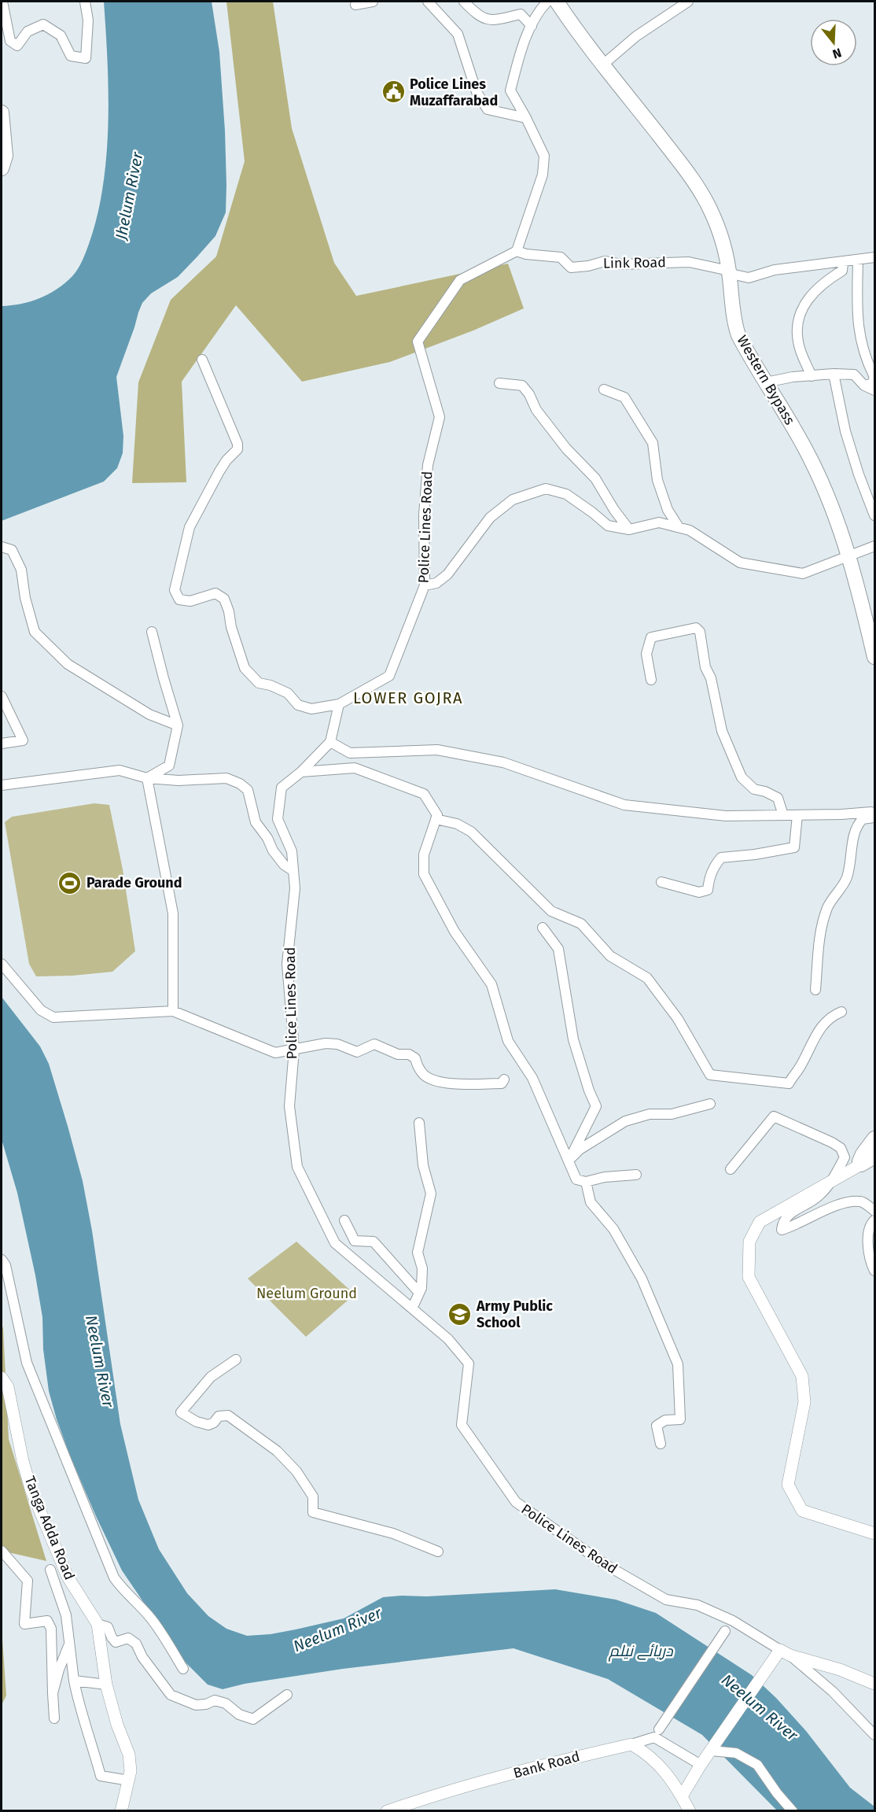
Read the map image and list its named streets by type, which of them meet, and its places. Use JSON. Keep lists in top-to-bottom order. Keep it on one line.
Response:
{"streets":{"highway":["Western Bypass"],"main road":["Tanga Adda Road","Bank Road"],"street":["Link Road","Police Lines Road"]},"crossings":[["Link Road","Western Bypass"],["Link Road","Police Lines Road"]],"districts":["LOWER GOJRA"],"water":["Jhelum River","Neelum River","دریائے نیلم"],"parks":["Neelum Ground"],"places":{"public building":["Police Lines Muzaffarabad"],"sports":["Parade Ground"],"school or university":["Army Public School"]},"north":"bottom"}
